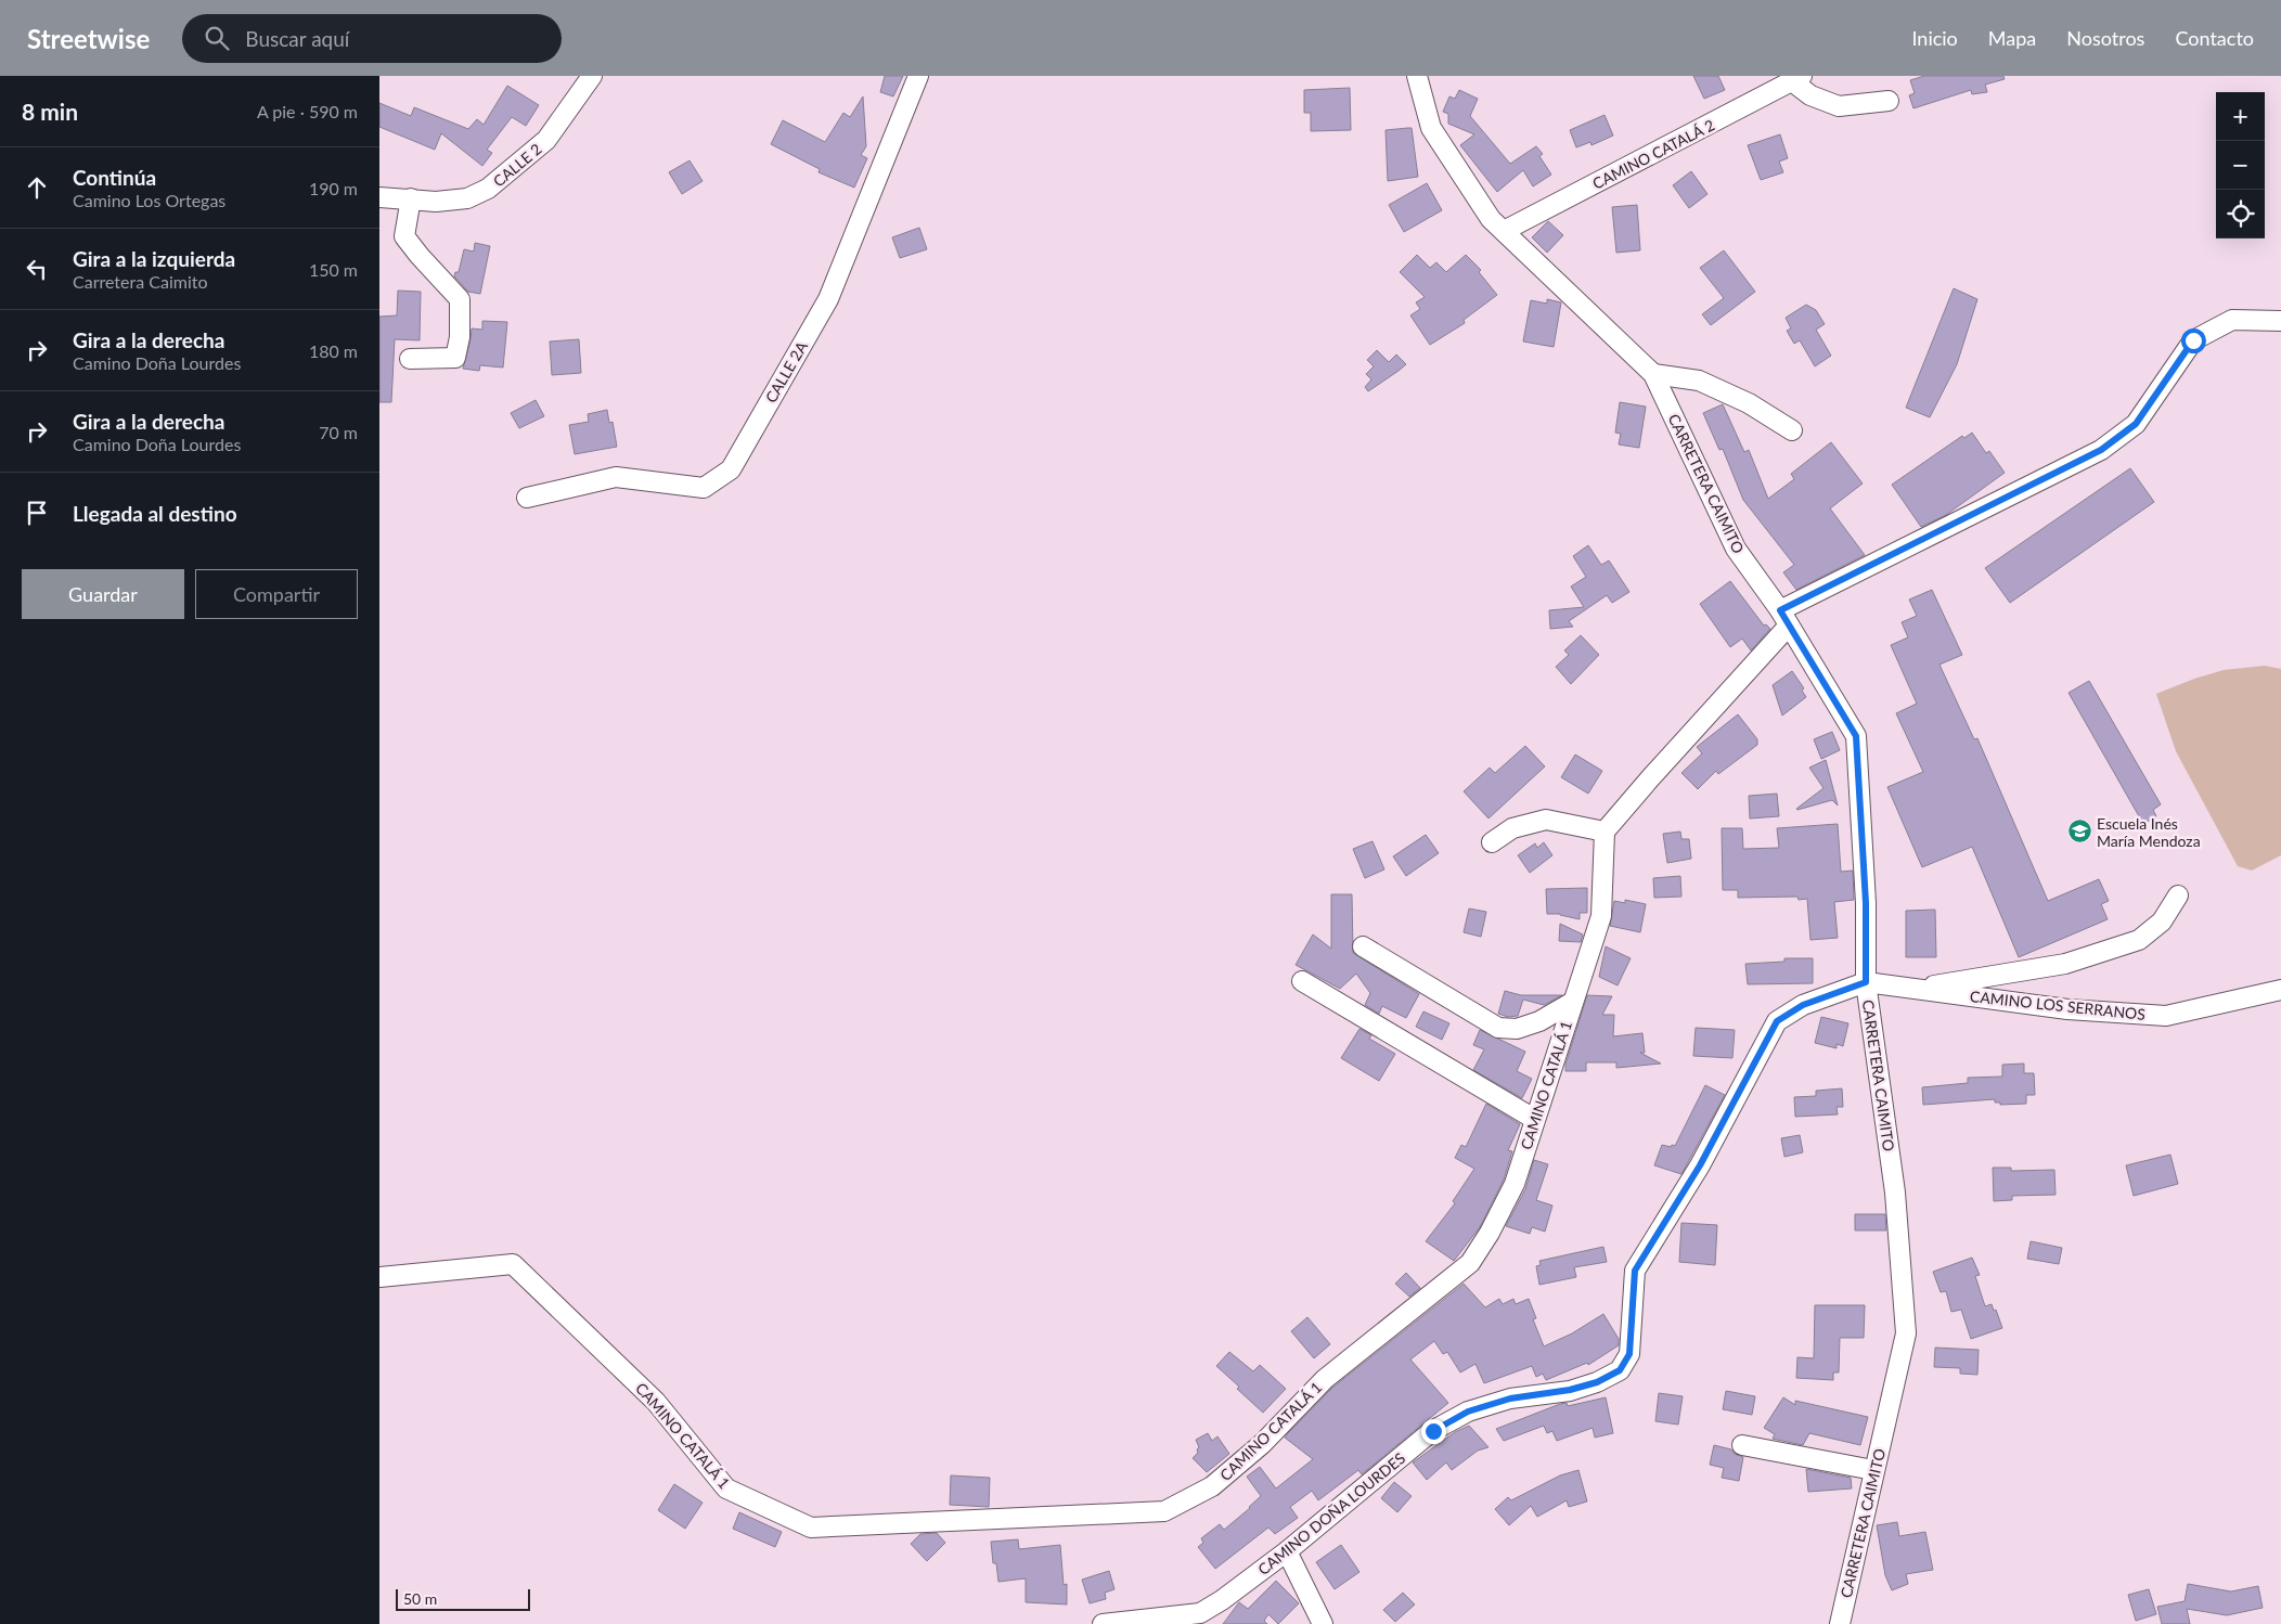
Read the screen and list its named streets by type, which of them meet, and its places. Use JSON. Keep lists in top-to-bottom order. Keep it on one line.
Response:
{"streets":{"street":["CAMINO CATALÁ 2","CALLE 2","CALLE 2A","CARRETERA CAIMITO","CAMINO LOS SERRANOS","CAMINO CATALÁ 1","CAMINO DOÑA LOURDES"]},"crossings":[["CAMINO CATALÁ 2","CARRETERA CAIMITO"],["CARRETERA CAIMITO","CAMINO LOS SERRANOS"],["CARRETERA CAIMITO","CAMINO DOÑA LOURDES"],["CAMINO LOS SERRANOS","CAMINO DOÑA LOURDES"]],"places":{"school or university":["Escuela Inés María Mendoza"]},"scale_bar":"50 m","page":{"header":"Streetwise","search":"Buscar aquí","nav":["Inicio","Mapa","Nosotros","Contacto"],"heading":["8 min","A pie · 590 m"],"map_buttons":["+","−"],"list":[["Continúa","Camino Los Ortegas","190 m"],["Gira a la izquierda","Carretera Caimito","150 m"],["Gira a la derecha","Camino Doña Lourdes","180 m"],["Gira a la derecha","Camino Doña Lourdes","70 m"],"Llegada al destino"],"buttons":["Guardar","Compartir"],"scale":"50 m"}}
